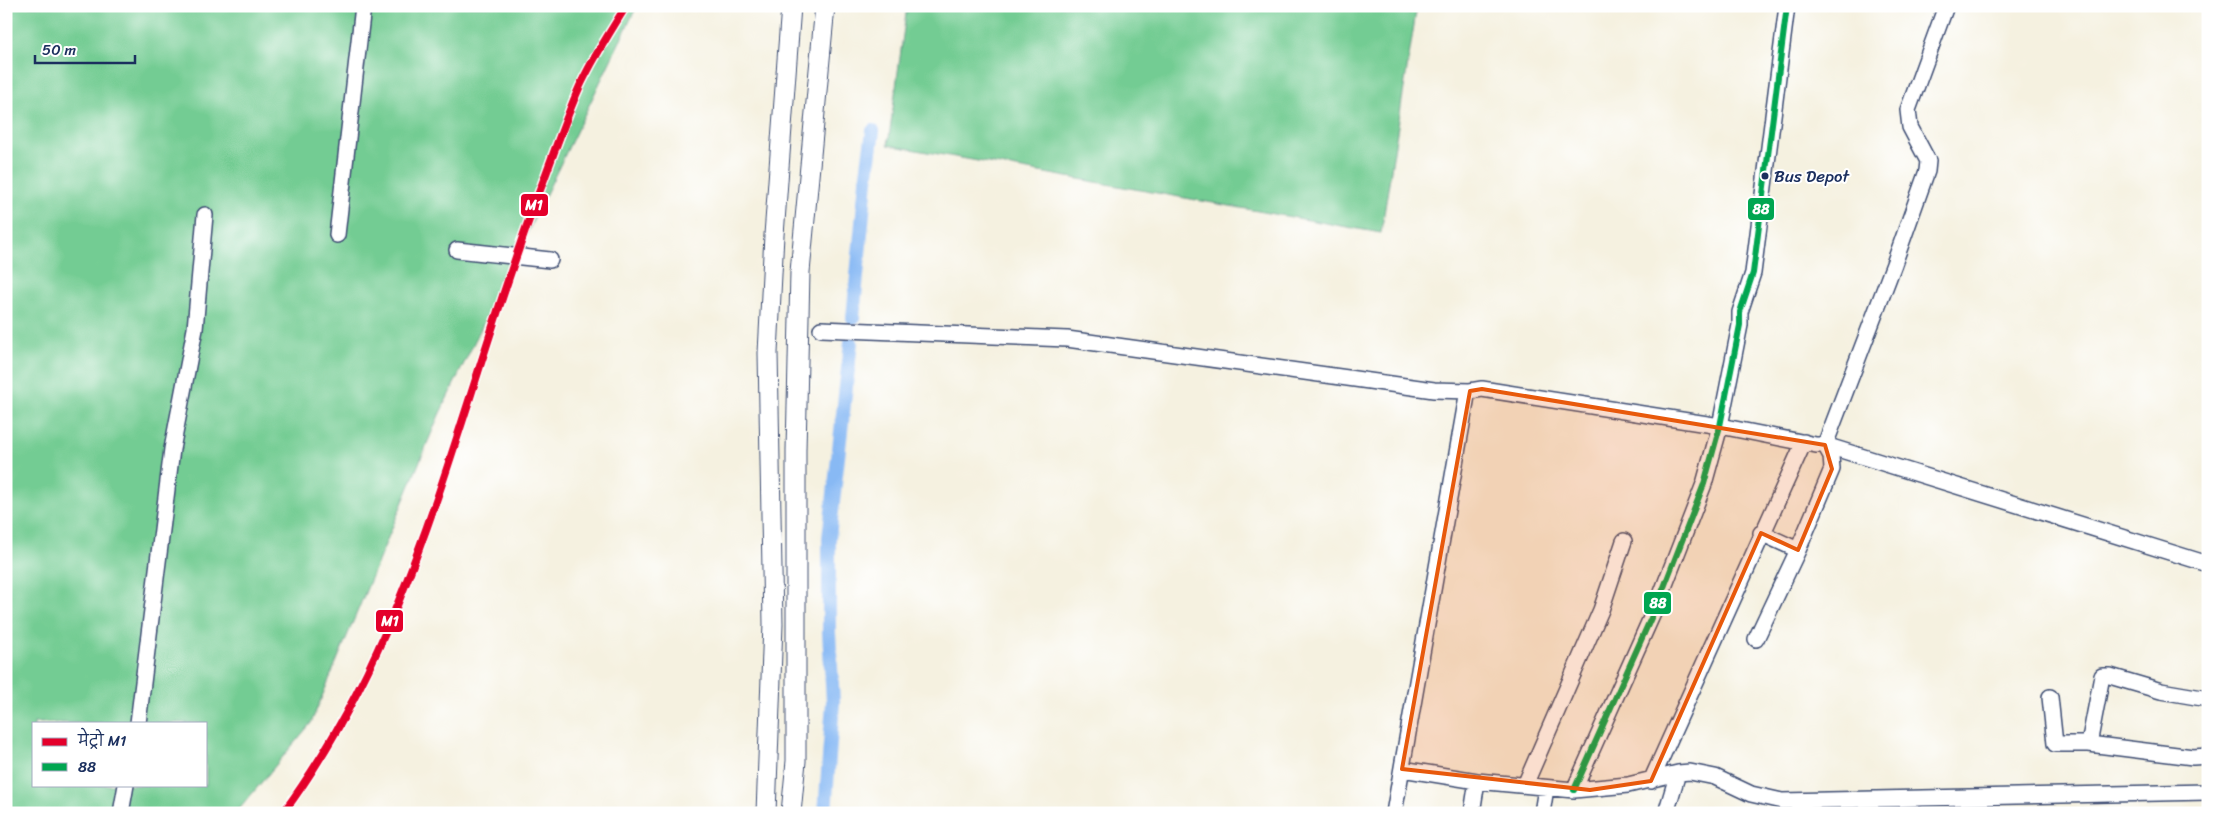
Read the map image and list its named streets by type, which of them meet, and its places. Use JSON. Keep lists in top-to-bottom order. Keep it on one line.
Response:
{"places":["Bus Depot"],"lines":["metro line M1","transit line 88"],"legend":["मेट्रो M1","88"],"scale_bar":"50 m"}
